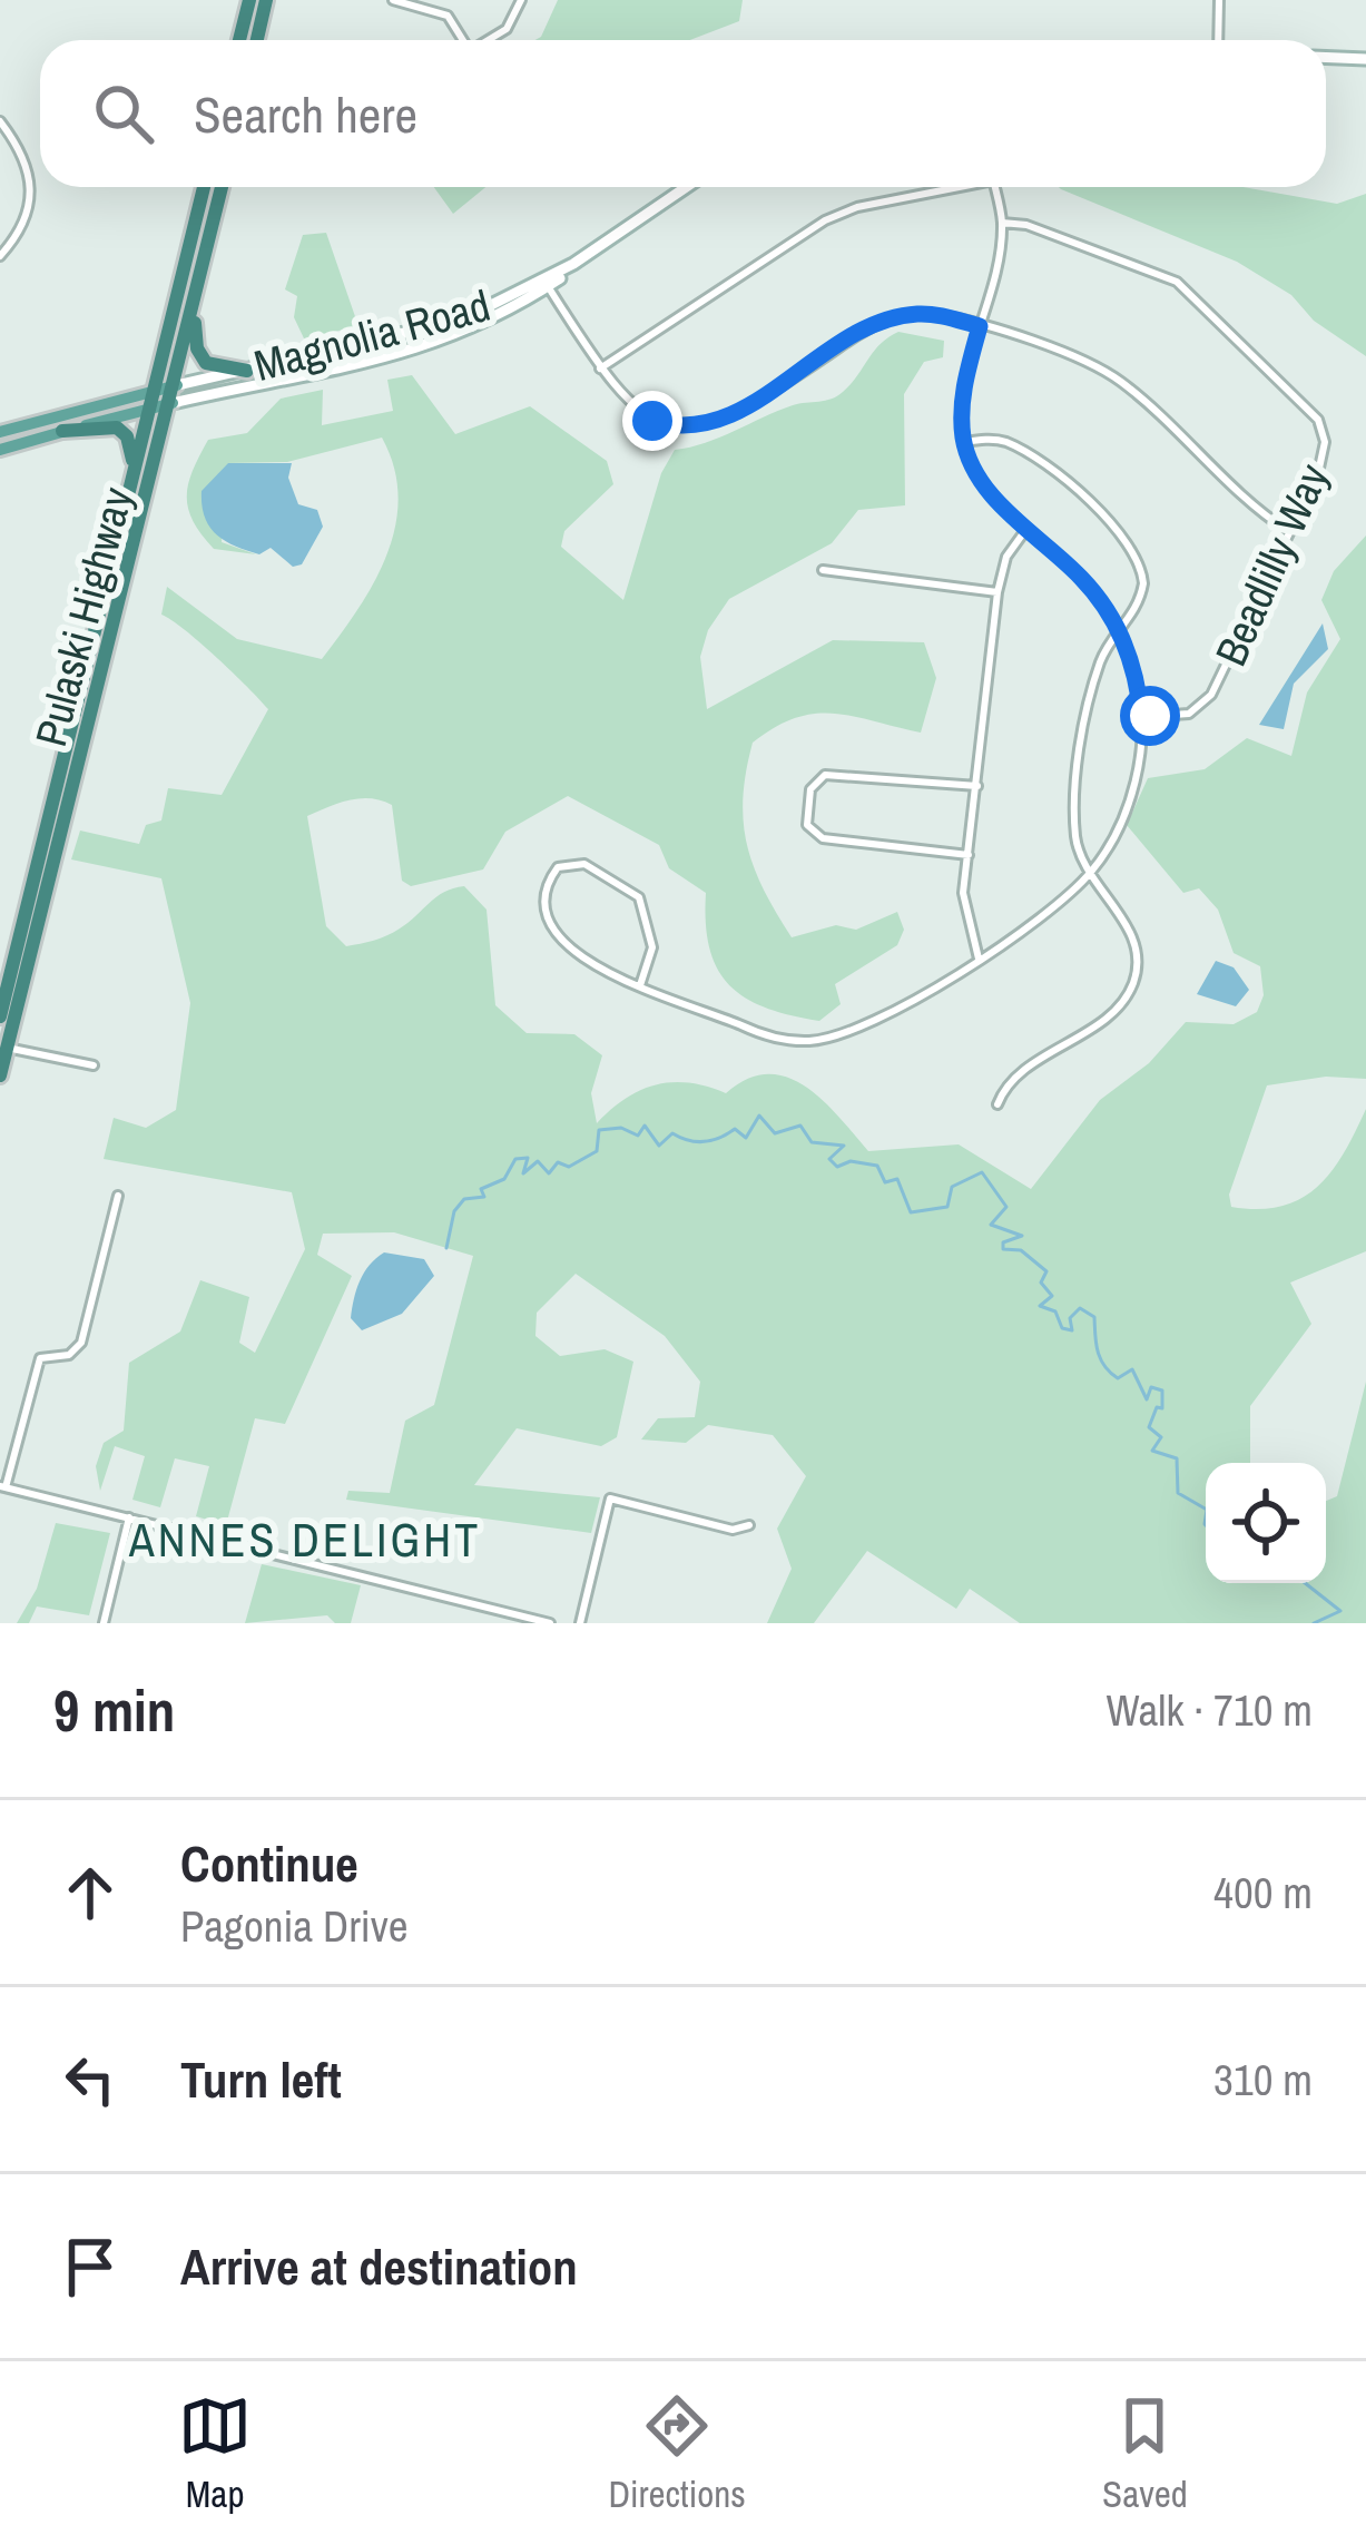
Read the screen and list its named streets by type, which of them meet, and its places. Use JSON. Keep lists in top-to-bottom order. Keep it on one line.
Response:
{"streets":{"highway":["Pulaski Highway"],"main road":["Magnolia Road"],"street":["Beadlilly Way"]},"crossings":[["Magnolia Road","Pulaski Highway"]],"districts":["ANNES DELIGHT"],"page":{"search":"Search here","heading":["9 min","Walk · 710 m"],"list":[["Continue","Pagonia Drive","400 m"],["Turn left","310 m"],"Arrive at destination"],"nav":["Map","Directions","Saved"]}}
